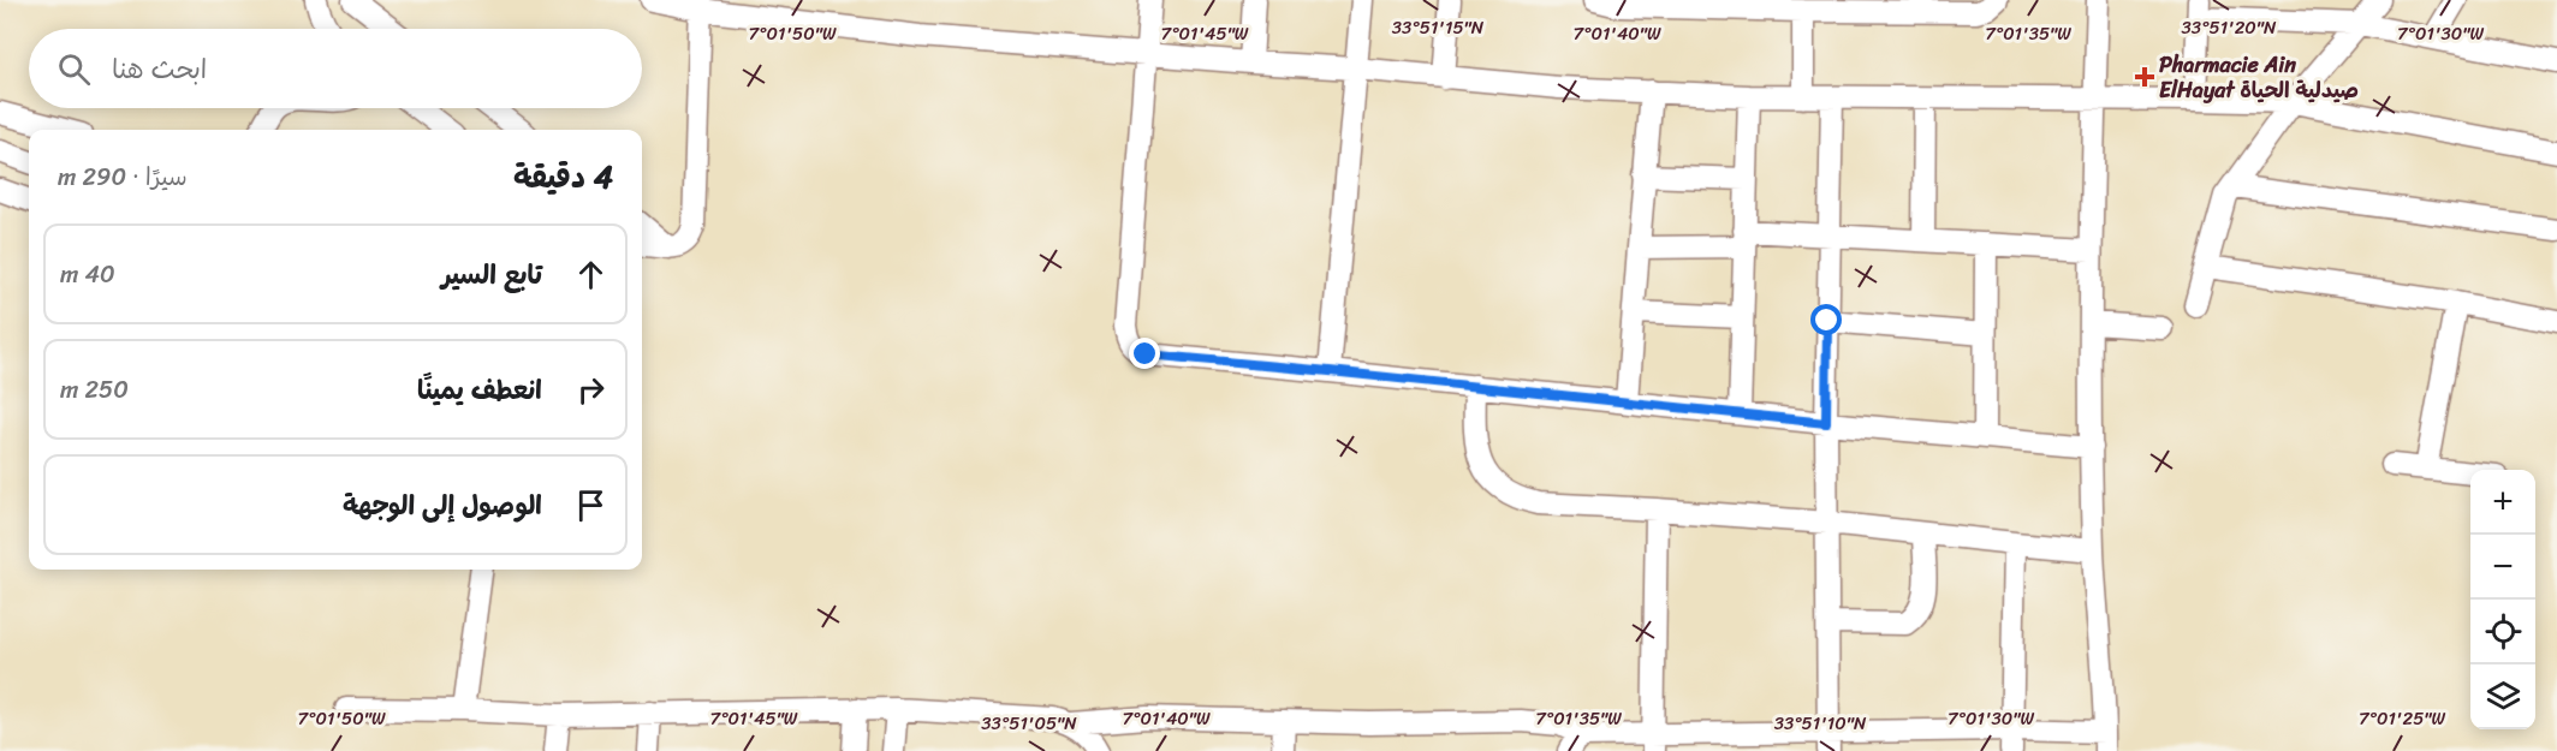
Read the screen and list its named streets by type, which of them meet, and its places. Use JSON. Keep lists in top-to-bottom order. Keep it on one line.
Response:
{"places":{"health":["Pharmacie Ain ElHayat صيدلية الحياة"]},"page":{"search":"ابحث هنا","heading":["4 دقيقة","سيرًا · 290 m"],"list":[["تابع السير","40 m"],["انعطف يمينًا","250 m"],"الوصول إلى الوجهة"],"map_buttons":["+","−"]},"coordinates":["33°51'15\"N","33°51'20\"N","7°01'50\"W","7°01'45\"W","7°01'40\"W","7°01'35\"W","7°01'30\"W","7°01'25\"W","33°51'05\"N","33°51'10\"N"]}
